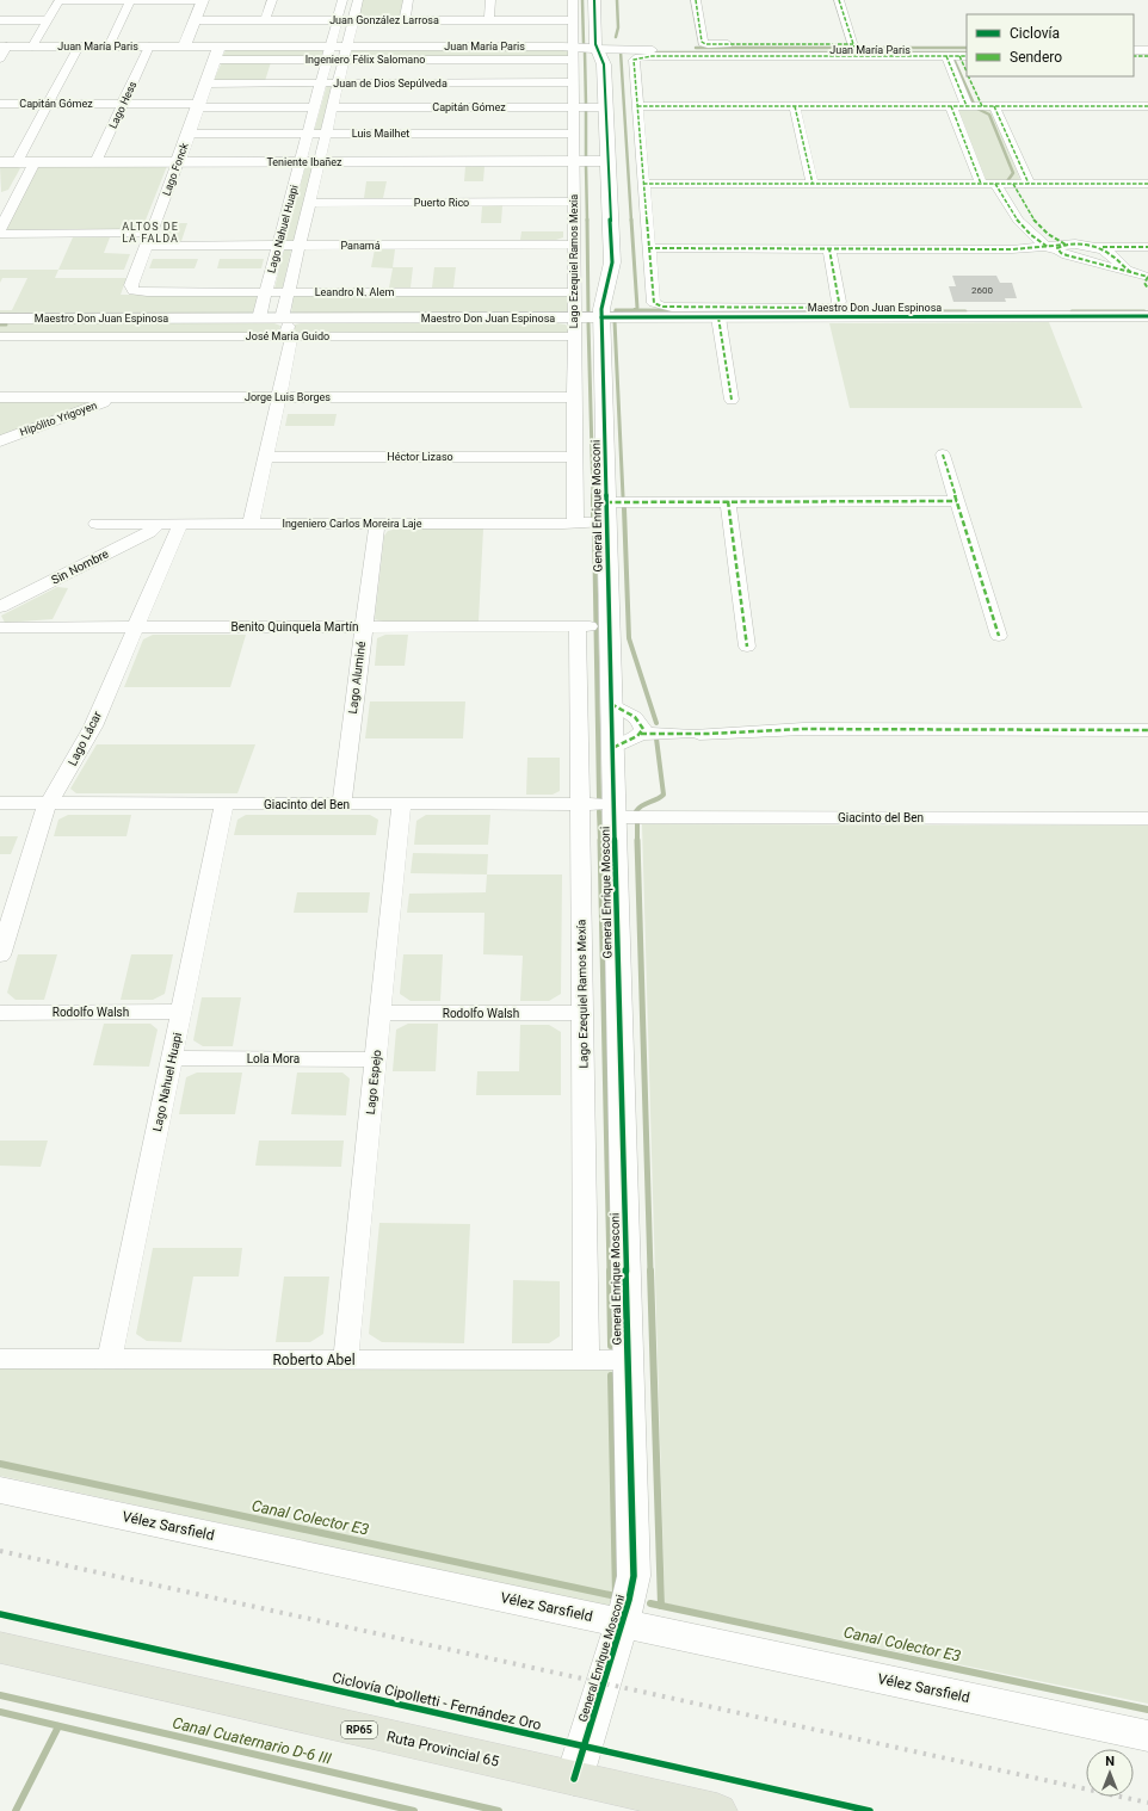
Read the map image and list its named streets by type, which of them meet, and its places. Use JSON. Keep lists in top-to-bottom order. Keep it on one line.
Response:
{"streets":{"main road":["Maestro Don Juan Espinosa","RP65","Ruta Provincial 65"],"street":["Juan González Larrosa","Juan María Paris","Ingeniero Félix Salomano","Juan de Dios Sepúlveda","Capitán Gómez","Lago Hess","Luis Mailhet","Teniente Ibañez","Lago Fonck","Puerto Rico","Lago Nahuel Huapi","Panamá","Lago Ezequiel Ramos Mexía","Leandro N. Alem","José María Guido","Jorge Luis Borges","Hipólito Yrigoyen","Héctor Lizaso","General Enrique Mosconi","Ingeniero Carlos Moreira Laje","Sin Nombre","Benito Quinquela Martín","Lago Aluminé","Lago Lácar","Giacinto del Ben","Rodolfo Walsh","Lola Mora","Lago Espejo","Roberto Abel","Vélez Sarsfield"],"cycle path":["Ciclovía Cipolletti - Fernández Oro"]},"crossings":[["Juan González Larrosa","Lago Nahuel Huapi"],["Juan González Larrosa","Lago Ezequiel Ramos Mexía"],["Juan María Paris","Ingeniero Félix Salomano"],["Juan María Paris","Lago Hess"],["Juan María Paris","Lago Fonck"],["Juan María Paris","Lago Nahuel Huapi"],["Juan María Paris","Lago Ezequiel Ramos Mexía"],["Juan María Paris","General Enrique Mosconi"],["Ingeniero Félix Salomano","Lago Fonck"],["Ingeniero Félix Salomano","Lago Nahuel Huapi"],["Juan de Dios Sepúlveda","Lago Fonck"],["Juan de Dios Sepúlveda","Lago Nahuel Huapi"],["Juan de Dios Sepúlveda","Lago Ezequiel Ramos Mexía"],["Capitán Gómez","Lago Hess"],["Capitán Gómez","Lago Fonck"],["Capitán Gómez","Lago Nahuel Huapi"],["Capitán Gómez","Lago Ezequiel Ramos Mexía"],["Capitán Gómez","General Enrique Mosconi"],["Lago Hess","Teniente Ibañez"],["Luis Mailhet","Lago Fonck"],["Luis Mailhet","Lago Nahuel Huapi"],["Luis Mailhet","Lago Ezequiel Ramos Mexía"],["Teniente Ibañez","Lago Fonck"],["Teniente Ibañez","Lago Nahuel Huapi"],["Teniente Ibañez","Lago Ezequiel Ramos Mexía"],["Teniente Ibañez","General Enrique Mosconi"],["Lago Fonck","Panamá"],["Lago Fonck","Leandro N. Alem"],["Puerto Rico","Lago Nahuel Huapi"],["Puerto Rico","Lago Ezequiel Ramos Mexía"],["Lago Nahuel Huapi","Panamá"],["Lago Nahuel Huapi","Leandro N. Alem"],["Lago Nahuel Huapi","Maestro Don Juan Espinosa"],["Lago Nahuel Huapi","José María Guido"],["Lago Nahuel Huapi","Jorge Luis Borges"],["Lago Nahuel Huapi","Héctor Lizaso"],["Lago Nahuel Huapi","Ingeniero Carlos Moreira Laje"],["Lago Nahuel Huapi","Giacinto del Ben"],["Lago Nahuel Huapi","Rodolfo Walsh"],["Lago Nahuel Huapi","Lola Mora"],["Lago Nahuel Huapi","Roberto Abel"],["Panamá","Lago Ezequiel Ramos Mexía"],["Lago Ezequiel Ramos Mexía","Leandro N. Alem"],["Lago Ezequiel Ramos Mexía","Maestro Don Juan Espinosa"],["Lago Ezequiel Ramos Mexía","José María Guido"],["Lago Ezequiel Ramos Mexía","Jorge Luis Borges"],["Lago Ezequiel Ramos Mexía","Héctor Lizaso"],["Lago Ezequiel Ramos Mexía","Ingeniero Carlos Moreira Laje"],["Lago Ezequiel Ramos Mexía","Benito Quinquela Martín"],["Lago Ezequiel Ramos Mexía","Giacinto del Ben"],["Lago Ezequiel Ramos Mexía","Rodolfo Walsh"],["Lago Ezequiel Ramos Mexía","Roberto Abel"],["Maestro Don Juan Espinosa","José María Guido"],["Maestro Don Juan Espinosa","General Enrique Mosconi"],["Jorge Luis Borges","Hipólito Yrigoyen"],["General Enrique Mosconi","Ingeniero Carlos Moreira Laje"],["General Enrique Mosconi","Giacinto del Ben"],["General Enrique Mosconi","Roberto Abel"],["General Enrique Mosconi","Vélez Sarsfield"],["General Enrique Mosconi","Ruta Provincial 65"],["Ingeniero Carlos Moreira Laje","Sin Nombre"],["Ingeniero Carlos Moreira Laje","Lago Aluminé"],["Ingeniero Carlos Moreira Laje","Lago Lácar"],["Benito Quinquela Martín","Lago Aluminé"],["Benito Quinquela Martín","Lago Lácar"],["Lago Aluminé","Giacinto del Ben"],["Lago Lácar","Giacinto del Ben"],["Giacinto del Ben","Lago Espejo"],["Rodolfo Walsh","Lago Espejo"],["Lola Mora","Lago Espejo"],["Lago Espejo","Roberto Abel"]],"districts":["ALTOS DE LA FALDA"],"water":["Canal Colector E3","Canal Cuaternario D-6 III"],"house_numbers":["2600"],"legend":["Ciclovía","Sendero"],"north":"top"}
